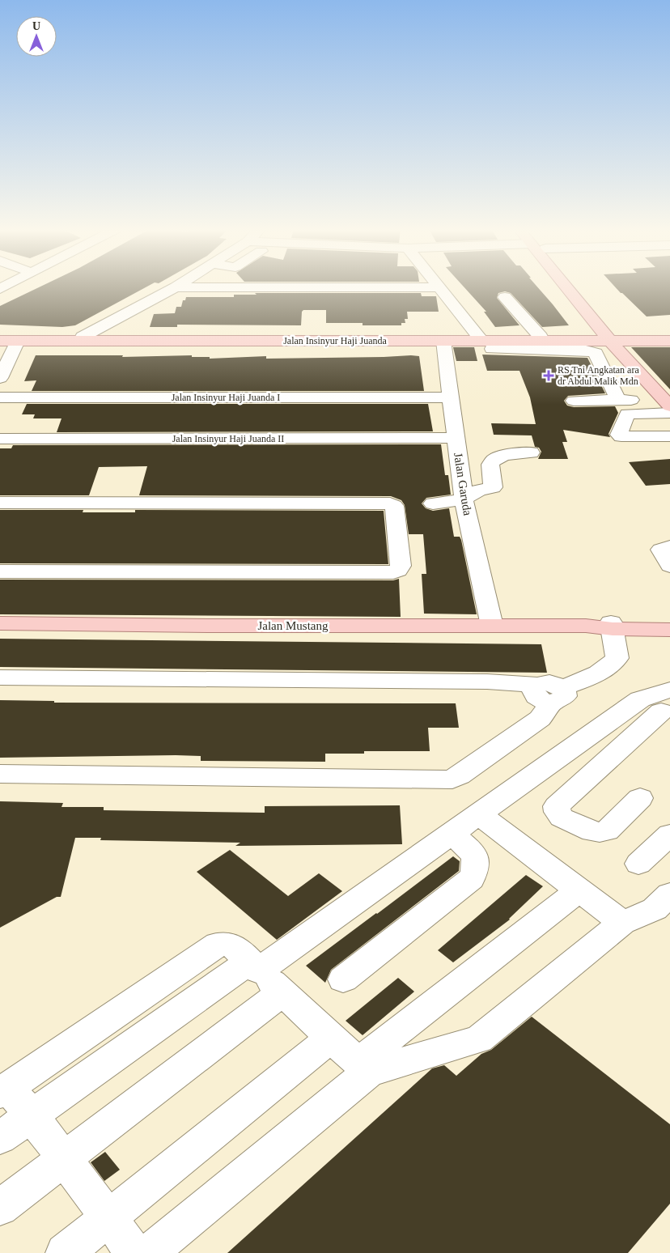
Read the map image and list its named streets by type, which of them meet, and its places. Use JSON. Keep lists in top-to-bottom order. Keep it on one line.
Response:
{"streets":{"main road":["Jalan Insinyur Haji Juanda","Jalan Mustang"],"street":["Jalan Insinyur Haji Juanda I","Jalan Insinyur Haji Juanda II","Jalan Garuda"]},"crossings":[["Jalan Insinyur Haji Juanda","Jalan Garuda"],["Jalan Insinyur Haji Juanda I","Jalan Garuda"],["Jalan Insinyur Haji Juanda II","Jalan Garuda"],["Jalan Garuda","Jalan Mustang"]],"places":{"health":["RS Tni Angkatan ara dr Abdul Malik Mdn"]},"north":"top"}
